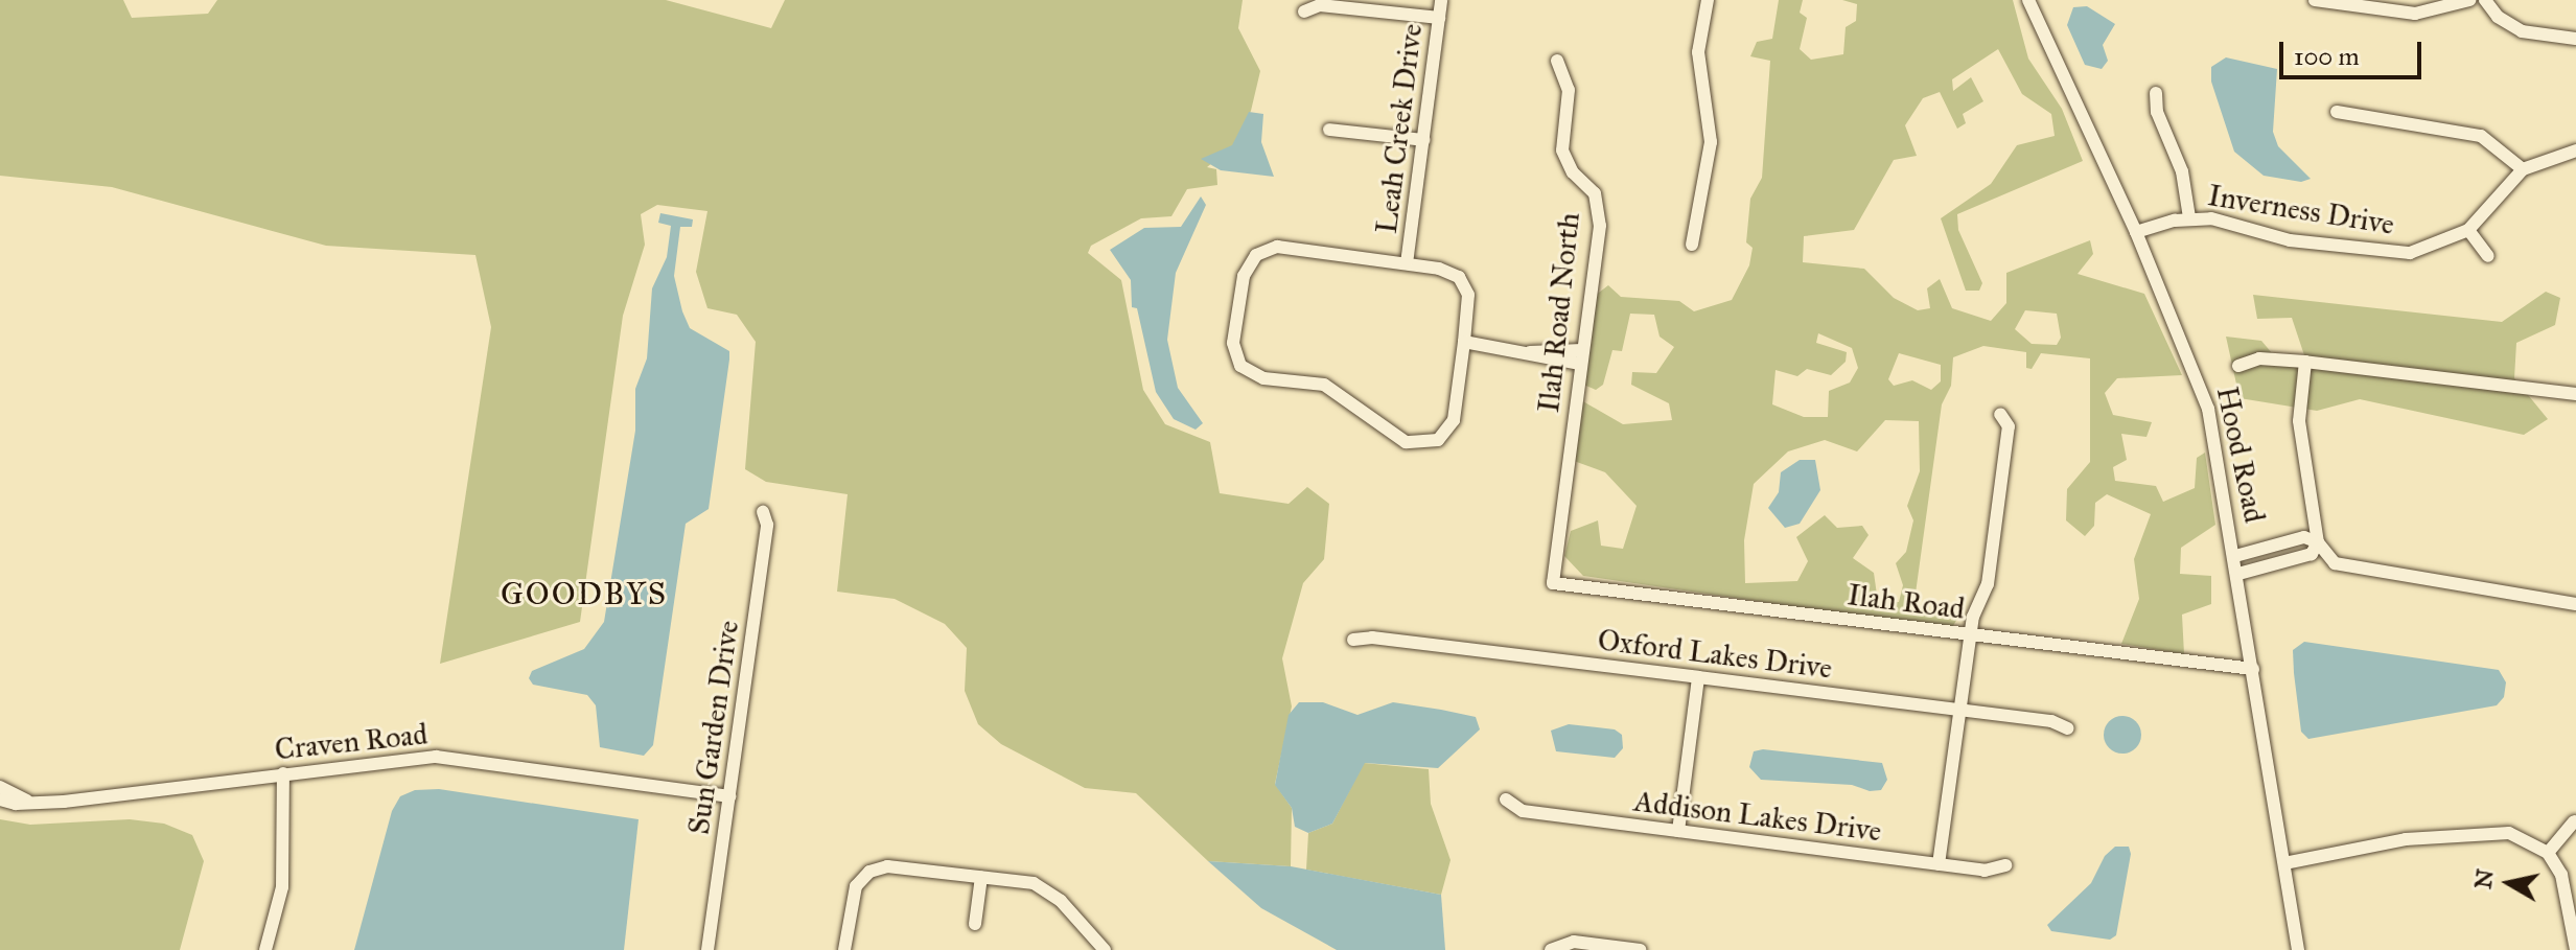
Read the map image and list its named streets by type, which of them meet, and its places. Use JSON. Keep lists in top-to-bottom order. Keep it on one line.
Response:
{"streets":{"street":["Leah Creek Drive","Inverness Drive","Ilah Road North","Hood Road","Ilah Road","Oxford Lakes Drive","Sun Garden Drive","Craven Road","Addison Lakes Drive"]},"crossings":[["Inverness Drive","Hood Road"],["Ilah Road North","Ilah Road"],["Hood Road","Ilah Road"],["Sun Garden Drive","Craven Road"]],"districts":["GOODBYS"],"scale_bar":"100 m","north":"left"}
